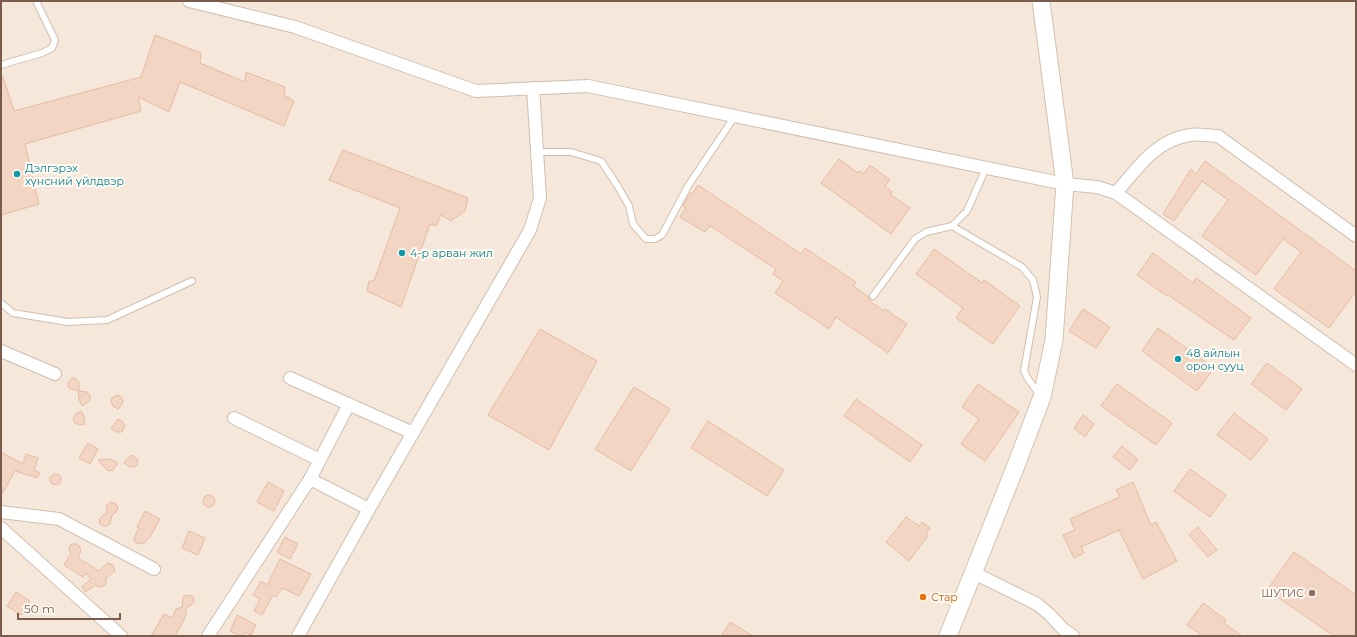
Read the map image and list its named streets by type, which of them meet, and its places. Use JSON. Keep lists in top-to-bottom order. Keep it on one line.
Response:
{"places":["Дэлгэрэх хүнсний үйлдвэр","4-р арван жил","48 айлын орон сууц","ШУТИС","Стар"],"scale_bar":"50 m"}
